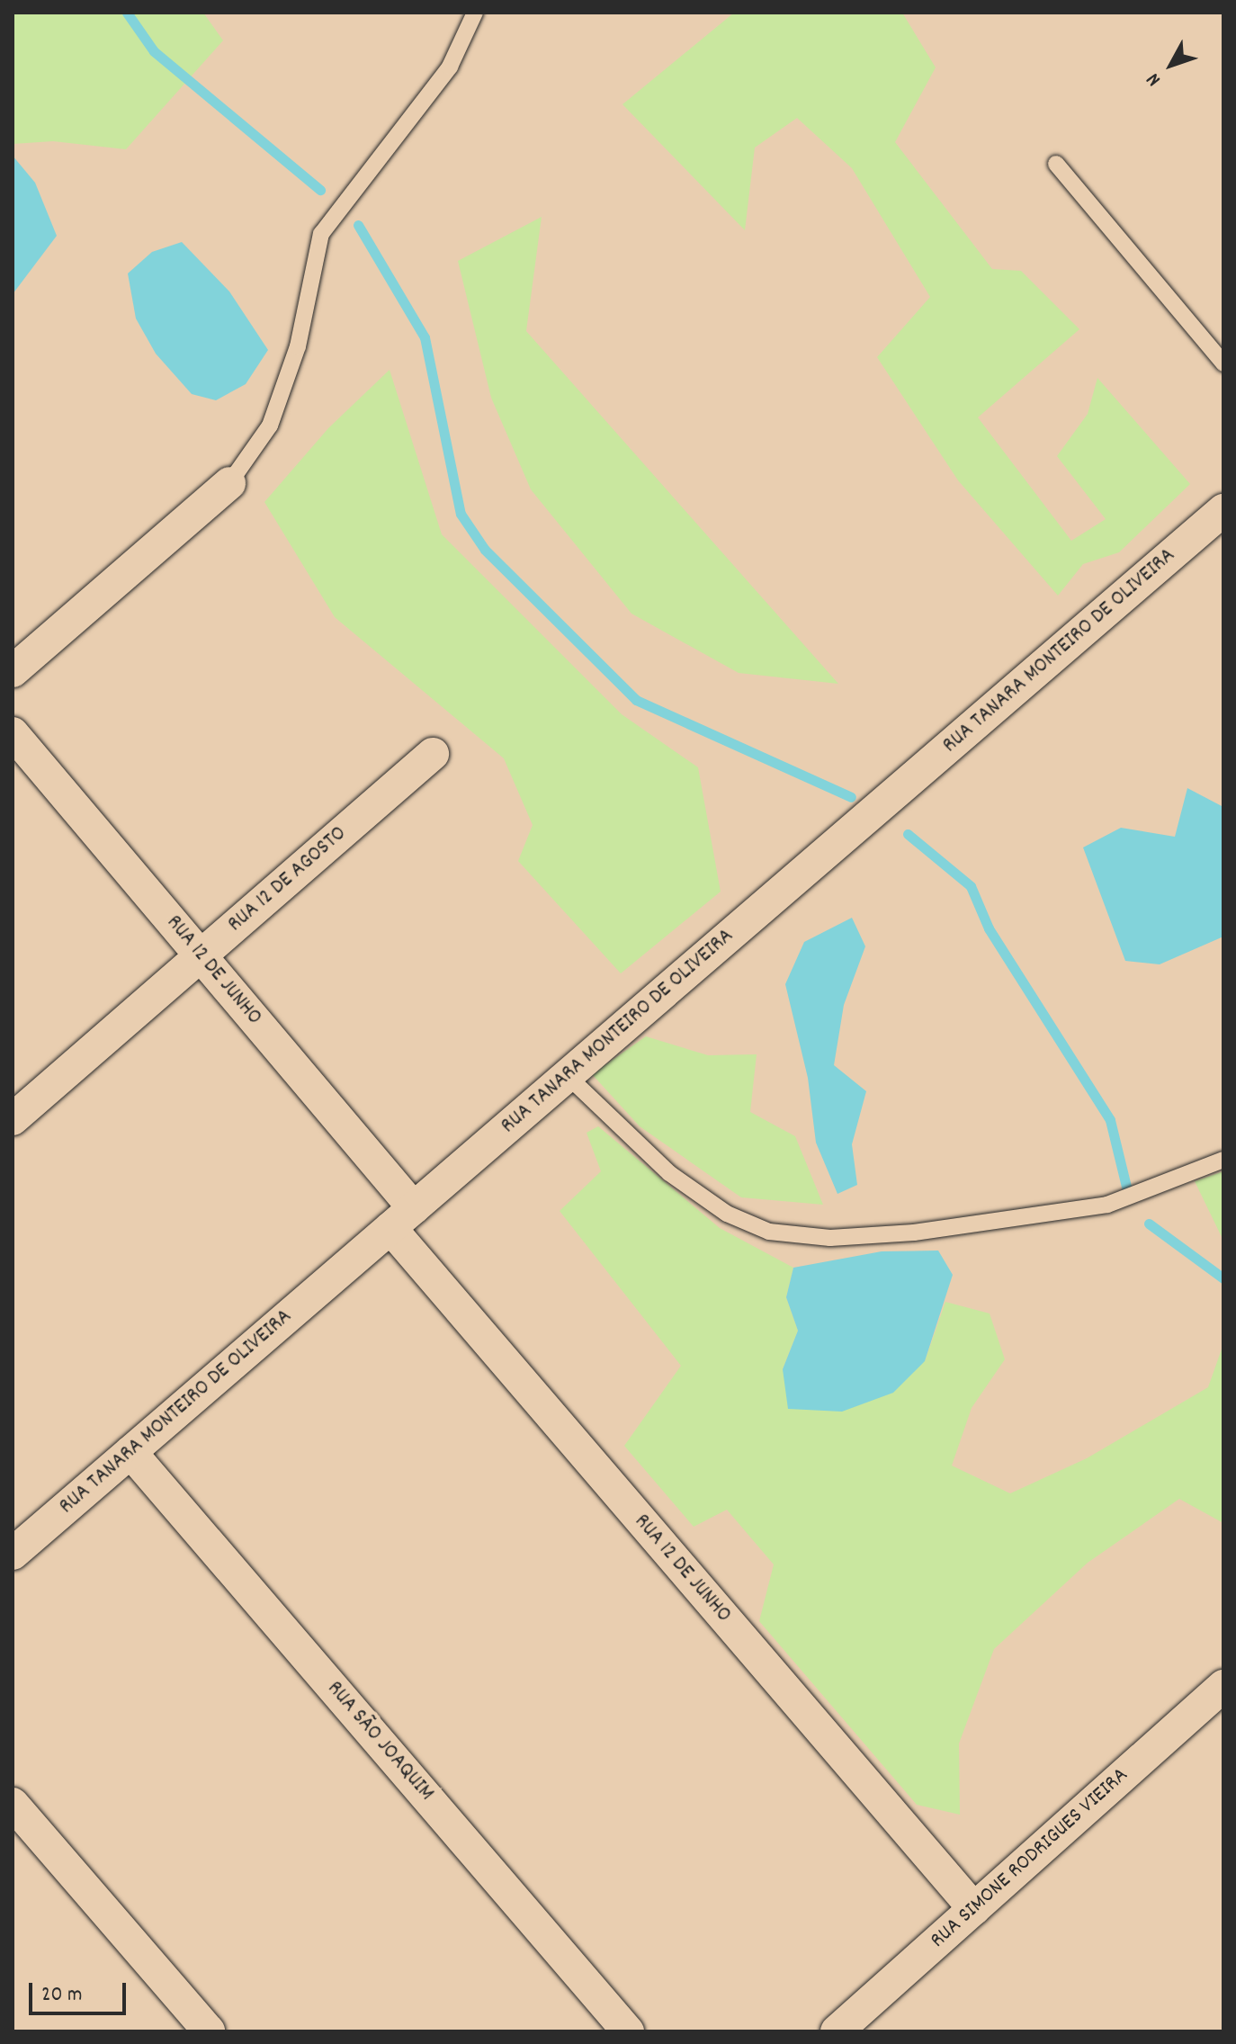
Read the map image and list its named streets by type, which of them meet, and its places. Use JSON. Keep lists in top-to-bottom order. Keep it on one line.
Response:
{"streets":{"street":["RUA TANARA MONTEIRO DE OLIVEIRA","RUA 12 DE AGOSTO","RUA 12 DE JUNHO","RUA SÃO JOAQUIM","RUA SIMONE RODRIGUES VIEIRA"]},"crossings":[["RUA TANARA MONTEIRO DE OLIVEIRA","RUA 12 DE JUNHO"],["RUA TANARA MONTEIRO DE OLIVEIRA","RUA SÃO JOAQUIM"],["RUA 12 DE AGOSTO","RUA 12 DE JUNHO"],["RUA 12 DE JUNHO","RUA SIMONE RODRIGUES VIEIRA"]],"scale_bar":"20 m","north":"bottom left"}
